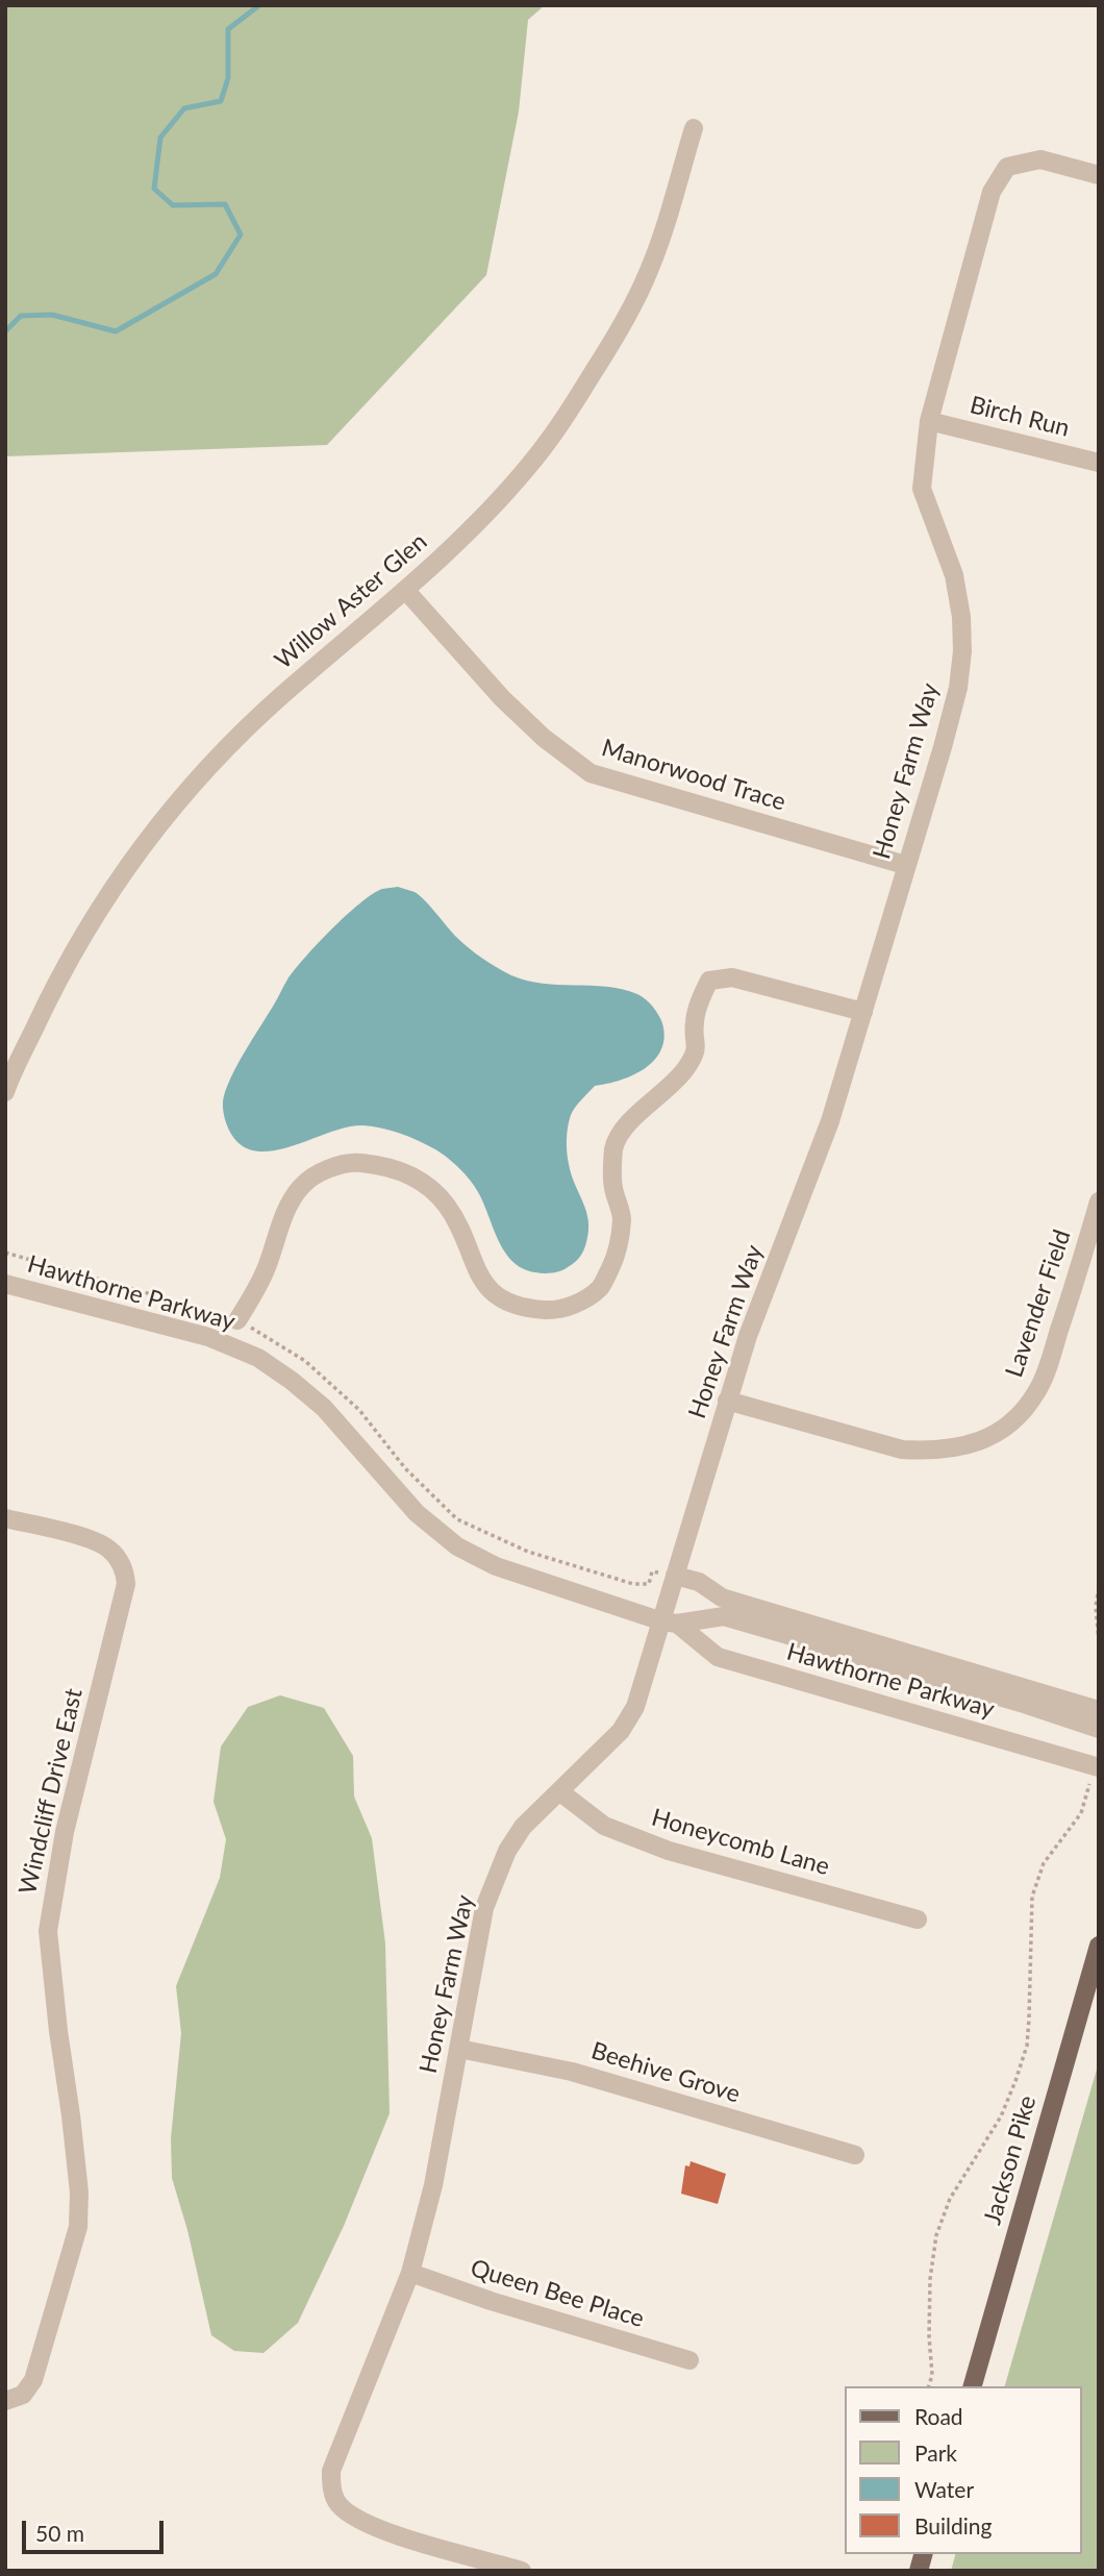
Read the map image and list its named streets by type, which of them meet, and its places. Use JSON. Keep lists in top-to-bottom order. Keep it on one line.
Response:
{"streets":{"main road":["Jackson Pike"],"street":["Birch Run","Willow Aster Glen","Honey Farm Way","Manorwood Trace","Hawthorne Parkway","Lavender Field","Windcliff Drive East","Honeycomb Lane","Beehive Grove","Queen Bee Place"]},"crossings":[["Birch Run","Honey Farm Way"],["Willow Aster Glen","Manorwood Trace"],["Honey Farm Way","Manorwood Trace"],["Honey Farm Way","Hawthorne Parkway"],["Honey Farm Way","Lavender Field"],["Honey Farm Way","Honeycomb Lane"],["Honey Farm Way","Beehive Grove"],["Honey Farm Way","Queen Bee Place"]],"legend":["Road","Park","Water","Building"],"scale_bar":"50 m"}
